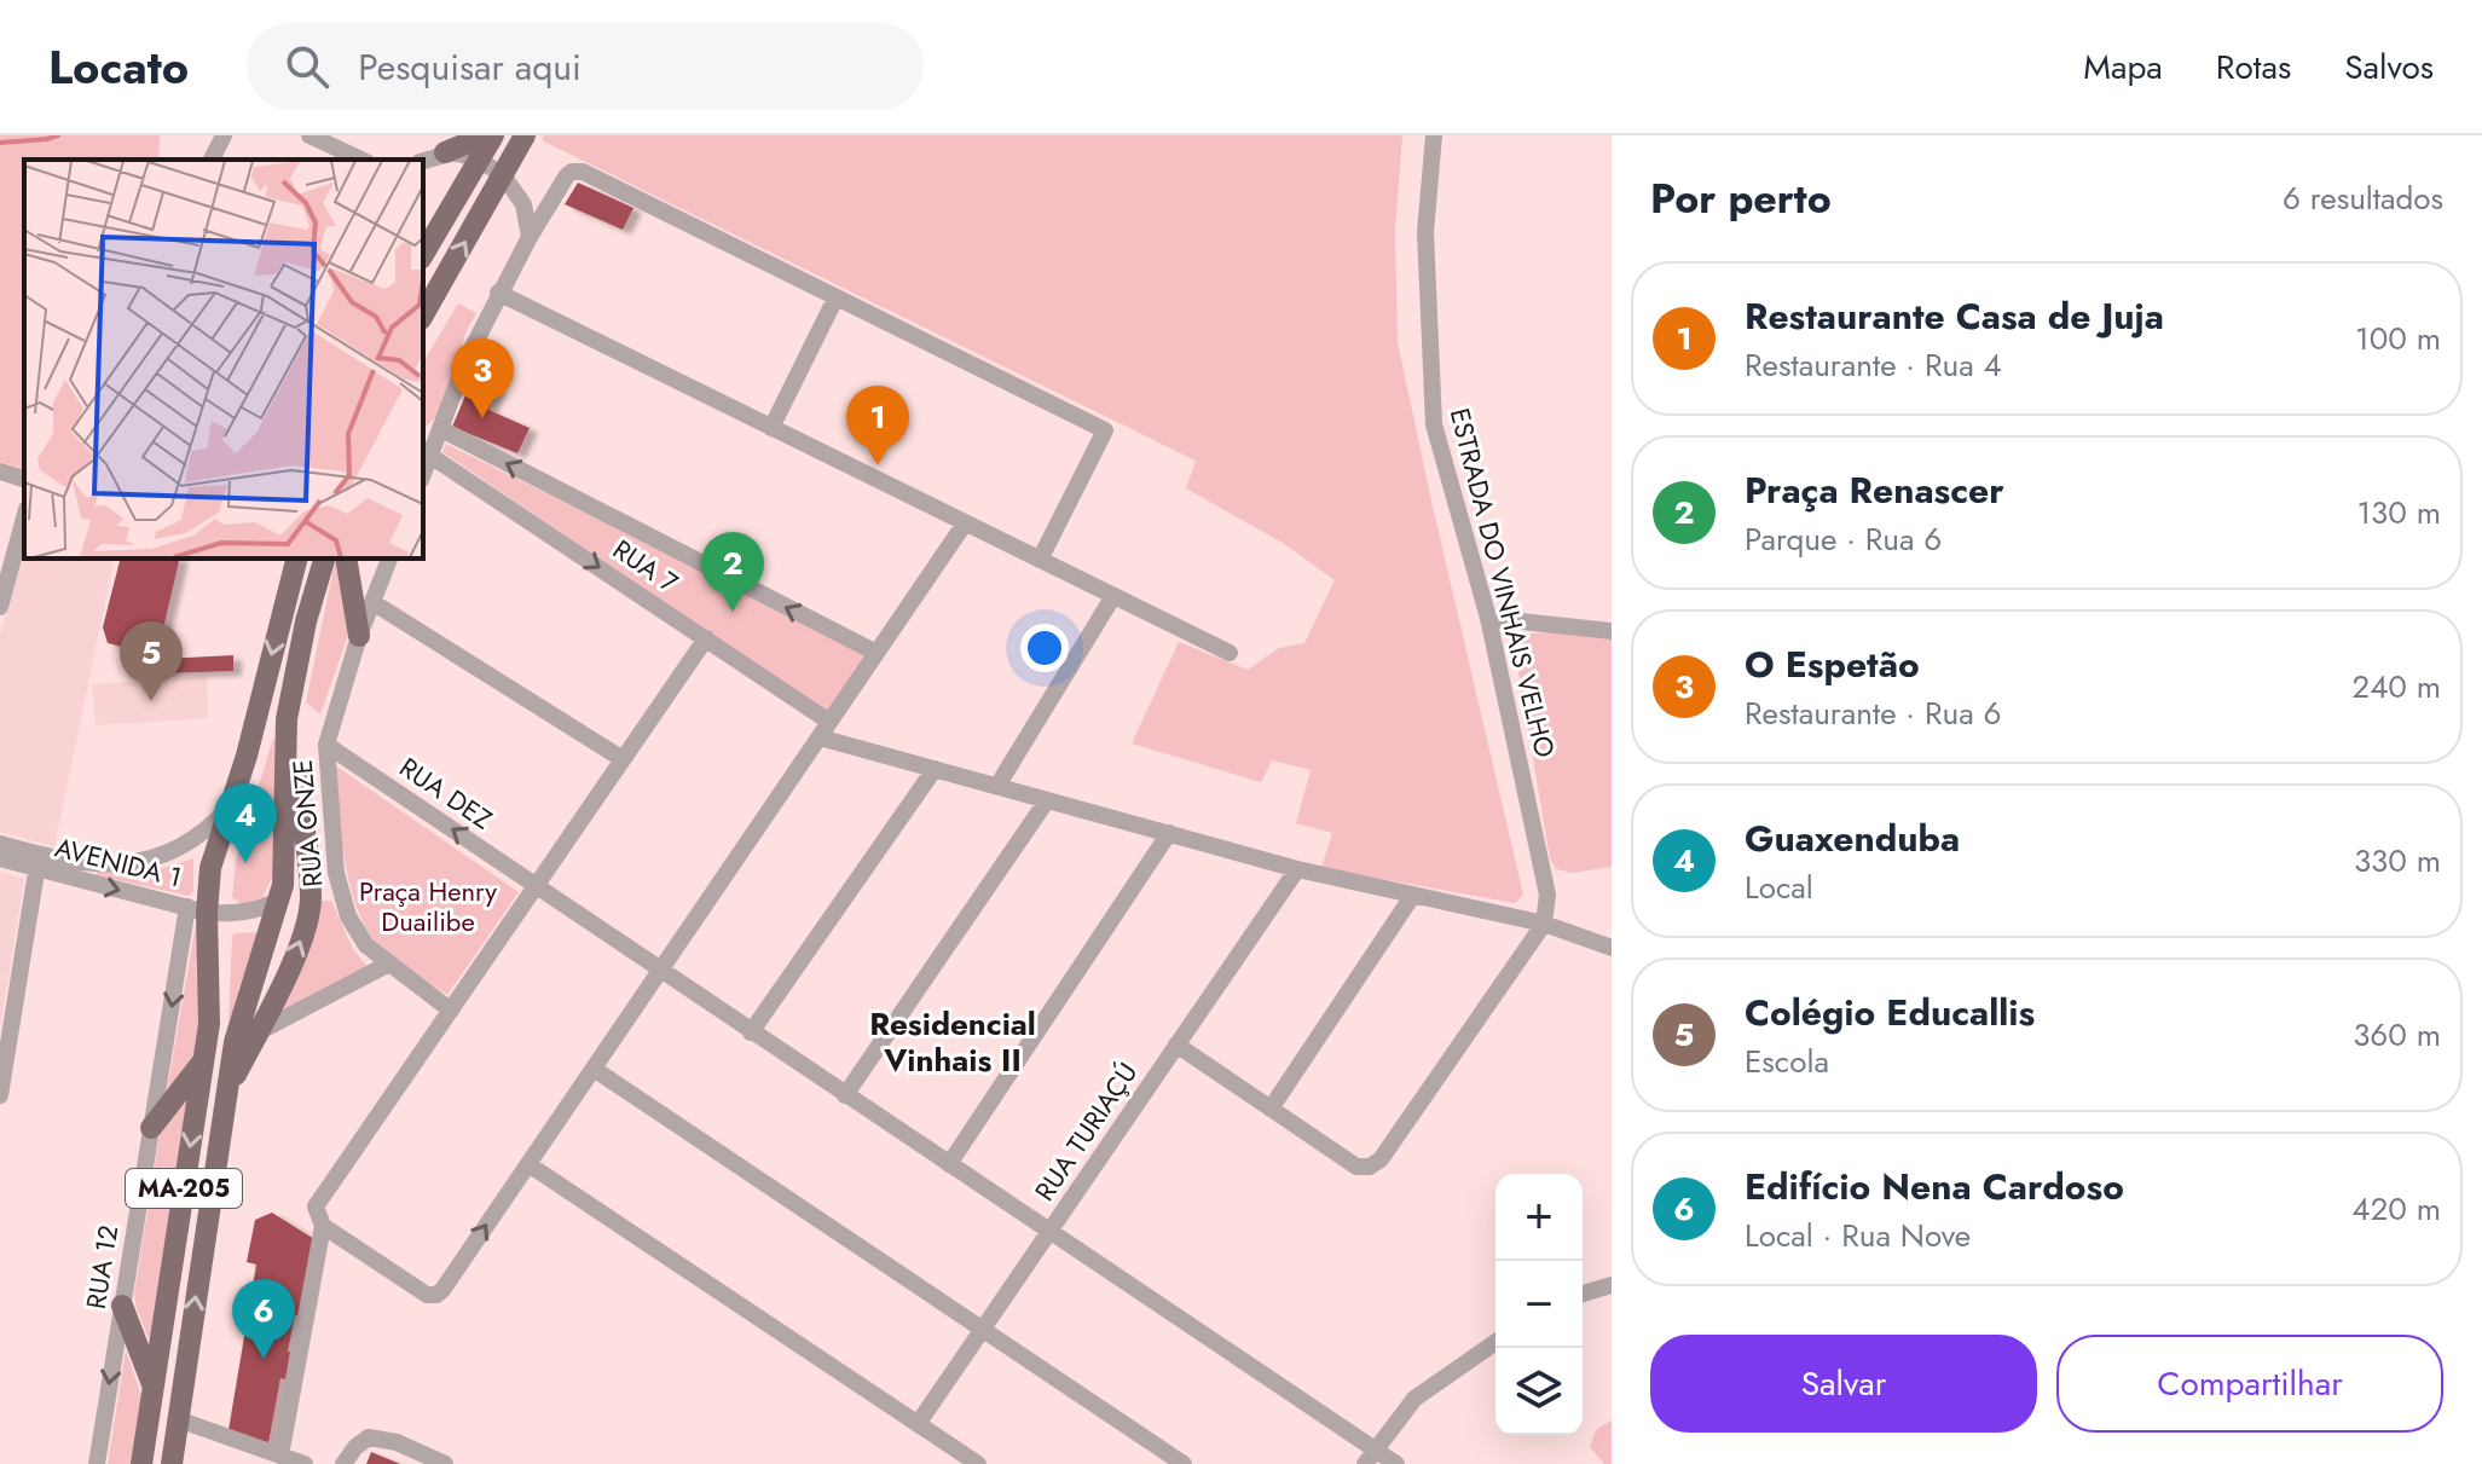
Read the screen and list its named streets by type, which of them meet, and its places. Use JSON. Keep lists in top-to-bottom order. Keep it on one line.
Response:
{"streets":{"main road":["MA-205"],"street":["RUA 7","ESTRADA DO VINHAIS VELHO","RUA DEZ","RUA ONZE","AVENIDA 1","RUA TURIAÇÚ","RUA 12"]},"crossings":[["RUA DEZ","RUA ONZE"],["RUA DEZ","RUA TURIAÇÚ"],["AVENIDA 1","MA-205"],["AVENIDA 1","RUA 12"],["MA-205","RUA 12"]],"one_way":["RUA 12"],"districts":["Residencial Vinhais II"],"parks":["Praça Henry Duailibe"],"page":{"header":"Locato","search":"Pesquisar aqui","nav":["Mapa","Rotas","Salvos"],"heading":["Por perto","6 resultados"],"list":[{"mark":"1","name":"Restaurante Casa de Juja","note":"Restaurante · Rua 4","value":"100 m"},{"mark":"2","name":"Praça Renascer","note":"Parque · Rua 6","value":"130 m"},{"mark":"3","name":"O Espetão","note":"Restaurante · Rua 6","value":"240 m"},{"mark":"4","name":"Guaxenduba","note":"Local","value":"330 m"},{"mark":"5","name":"Colégio Educallis","note":"Escola","value":"360 m"},{"mark":"6","name":"Edifício Nena Cardoso","note":"Local · Rua Nove","value":"420 m"}],"pins":["3","1","2","5","4","6"],"map_buttons":["+","−"],"buttons":["Salvar","Compartilhar"]}}
